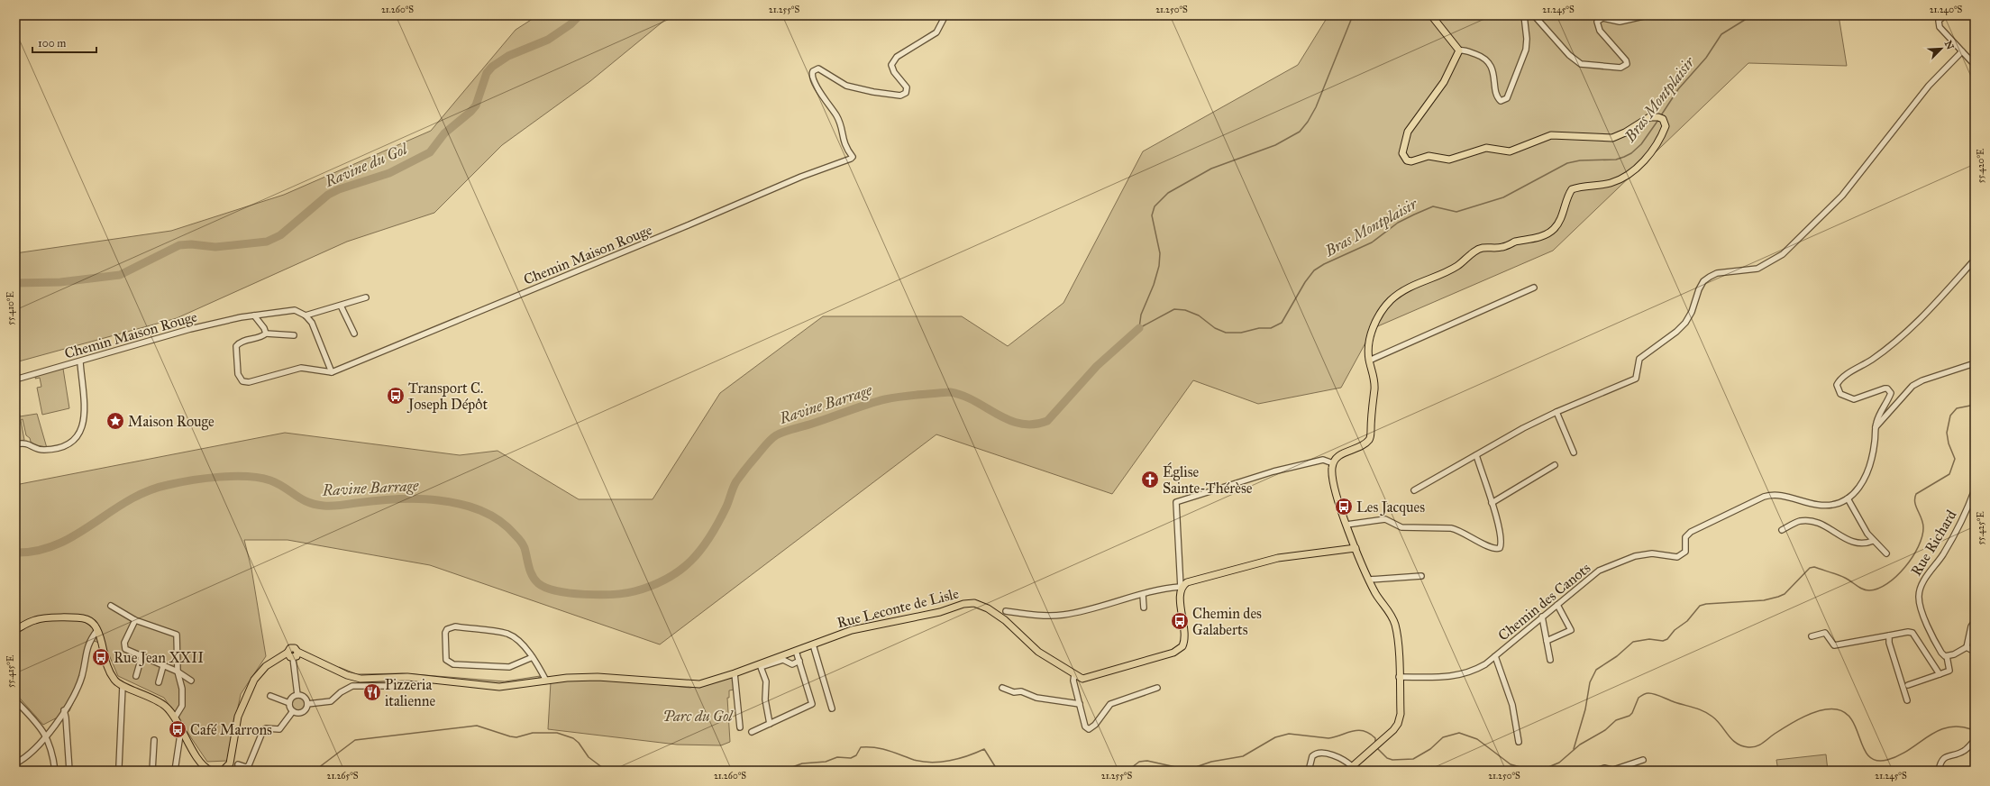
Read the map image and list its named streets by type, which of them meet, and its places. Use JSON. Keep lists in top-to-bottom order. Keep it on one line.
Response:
{"streets":{"main road":["Rue Leconte de Lisle"],"street":["Chemin Maison Rouge","Rue Richard","Chemin des Canots"]},"water":["Bras Montplaisir","Ravine du Gol","Ravine Barrage"],"parks":["Parc du Gol"],"places":{"bus stop":["Transport C. Joseph Dépôt","Les Jacques","Chemin des Galaberts","Rue Jean XXII","Café Marrons"],"place":["Maison Rouge"],"church":["Église Sainte-Thérèse"],"restaurant":["Pizzeria italienne"]},"scale_bar":"100 m","north":"top right","coordinates":["21.260°S","21.255°S","21.250°S","21.245°S","21.240°S","55.420°E","55.410°E","55.425°E","55.415°E","21.265°S"]}
